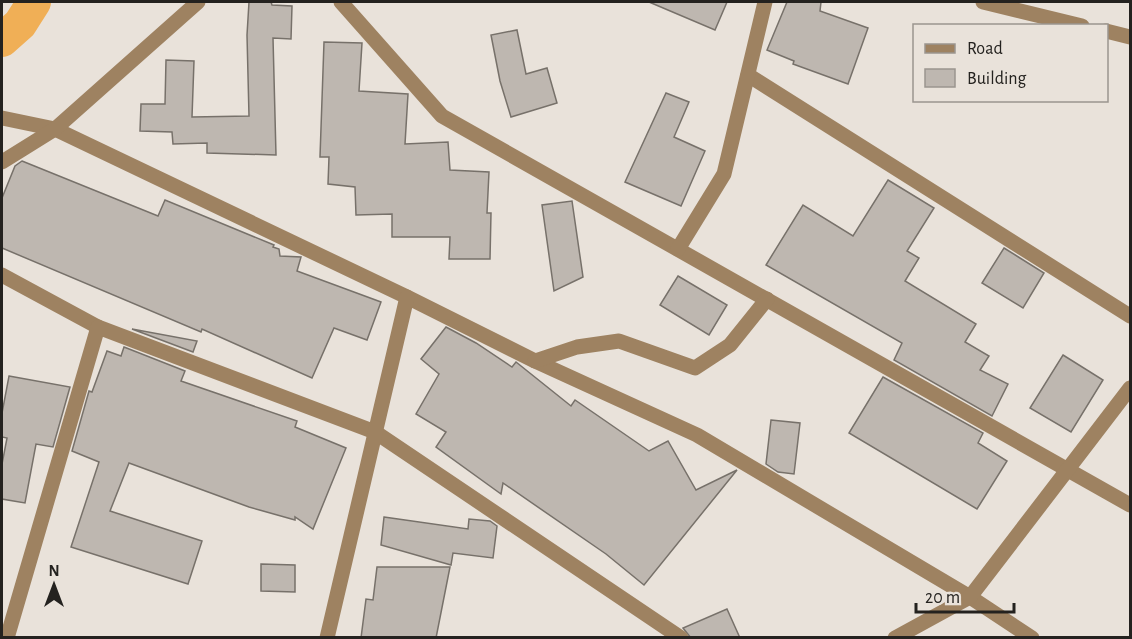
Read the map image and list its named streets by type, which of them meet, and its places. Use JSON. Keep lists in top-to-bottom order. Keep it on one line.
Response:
{"legend":["Road","Building"],"scale_bar":"20 m","north":"top"}
